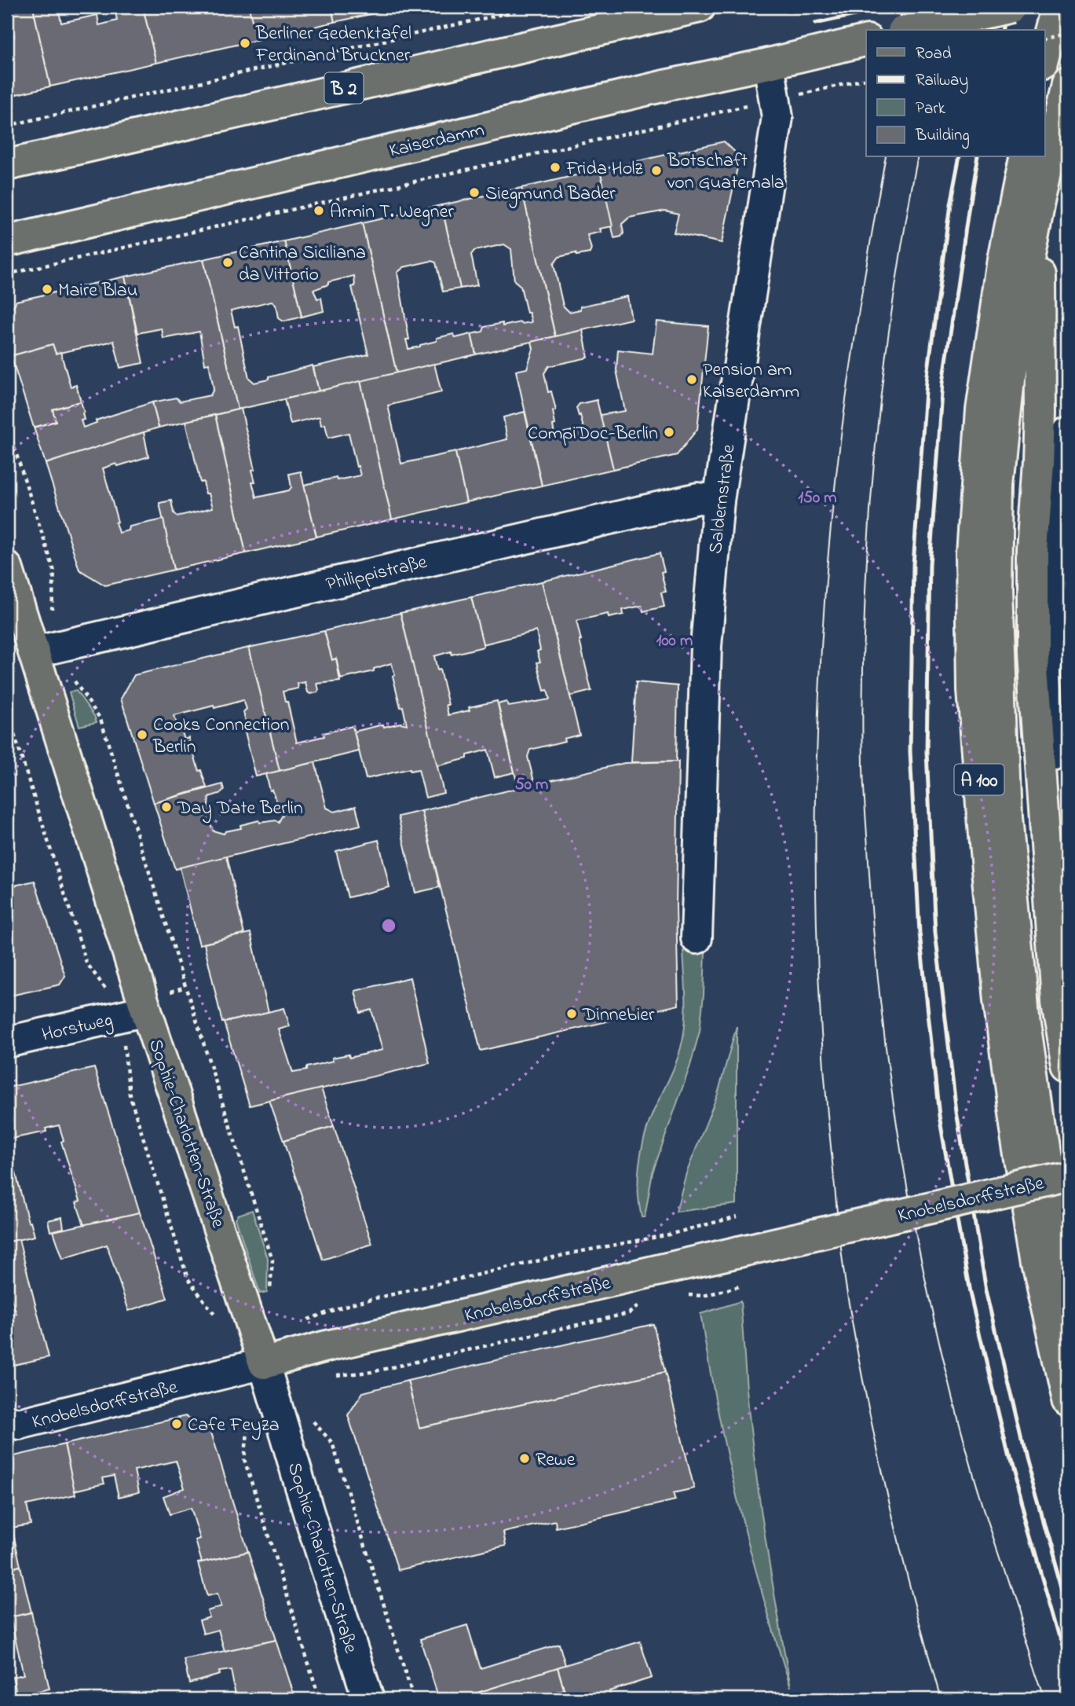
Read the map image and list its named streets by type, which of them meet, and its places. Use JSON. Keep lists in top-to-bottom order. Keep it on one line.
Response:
{"streets":{"main road":["B 2","Kaiserdamm","A 100","Sophie-Charlotten-Straße","Knobelsdorffstraße"],"street":["Saldernstraße","Philippistraße","Horstweg"]},"crossings":[["Kaiserdamm","Saldernstraße"],["Saldernstraße","Philippistraße"],["Philippistraße","Sophie-Charlotten-Straße"],["Horstweg","Sophie-Charlotten-Straße"],["Sophie-Charlotten-Straße","Knobelsdorffstraße"]],"places":["Berliner Gedenktafel Ferdinand Bruckner","Frida Holz","Botschaft von Guatemala","Siegmund Bader","Armin T. Wegner","Cantina Siciliana da Vittorio","Maire Blau","Pension am Kaiserdamm","CompiDoc-Berlin","Cooks Connection Berlin","Day Date Berlin","Dinnebier","Cafe Feyza","Rewe"],"legend":["Road","Railway","Park","Building"],"rings":["150 m","100 m","50 m"]}
